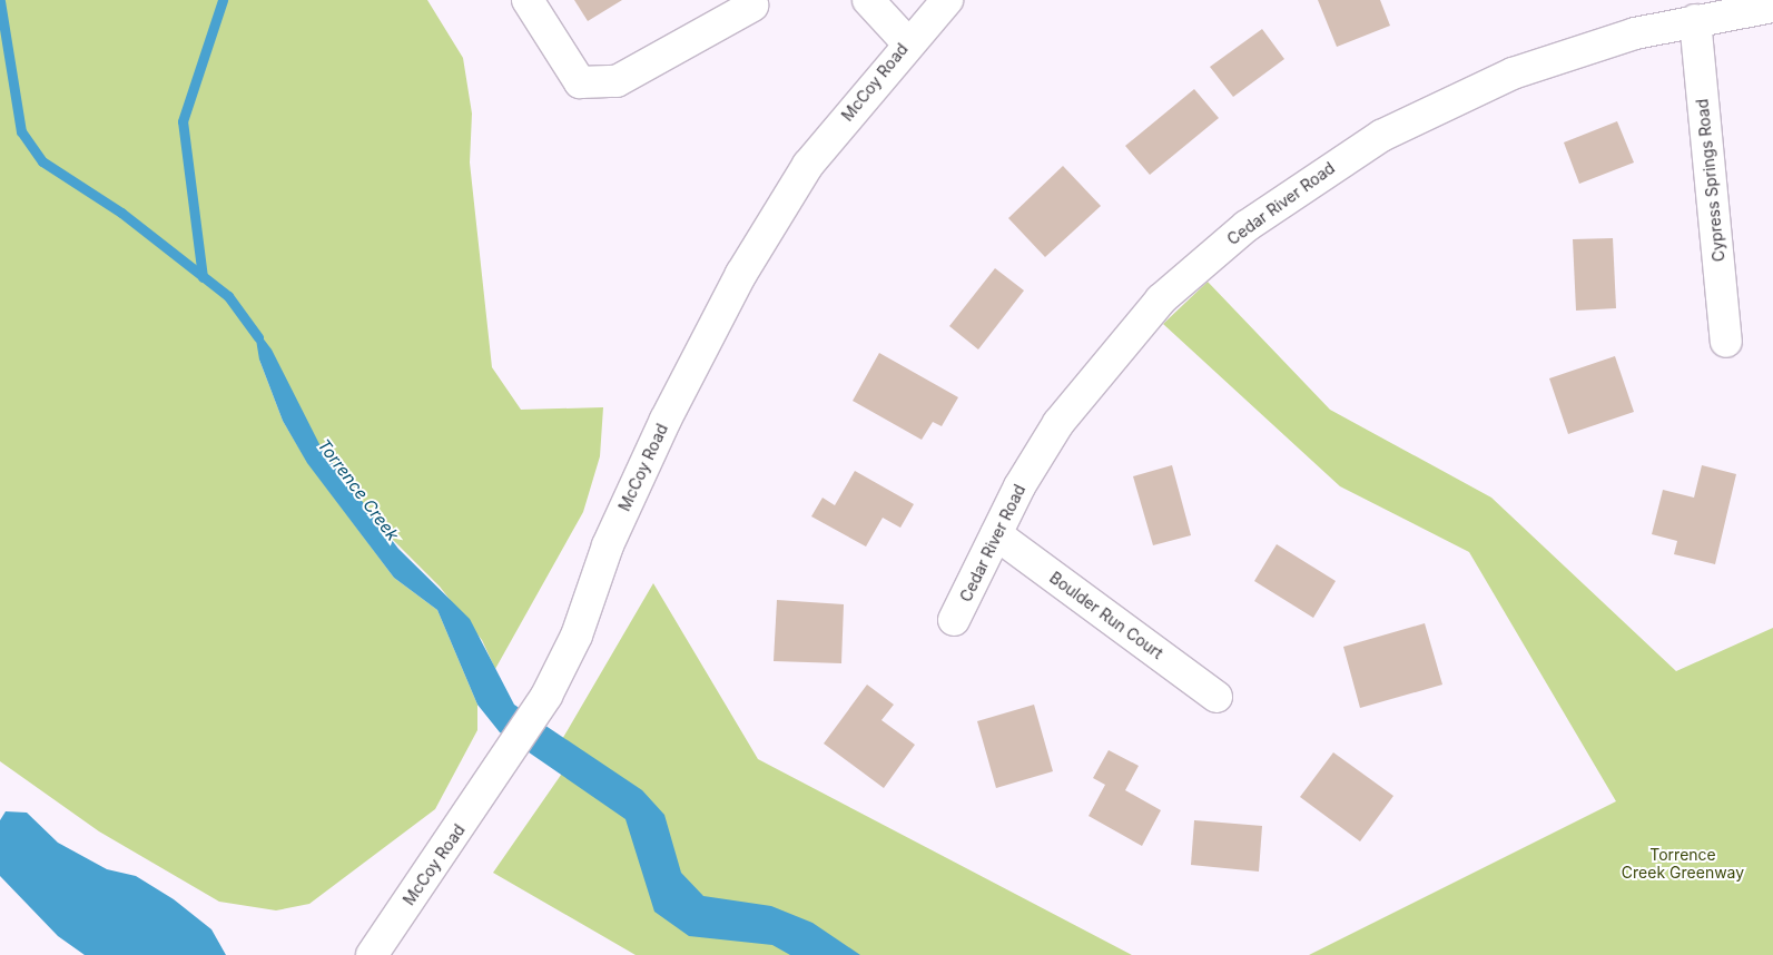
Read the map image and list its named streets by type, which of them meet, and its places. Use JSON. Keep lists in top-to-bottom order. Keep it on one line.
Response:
{"streets":{"street":["McCoy Road","Cypress Springs Road","Cedar River Road","Boulder Run Court"]},"crossings":[["Cypress Springs Road","Cedar River Road"],["Cedar River Road","Boulder Run Court"]],"water":["Torrence Creek"],"parks":["Torrence Creek Greenway"]}
